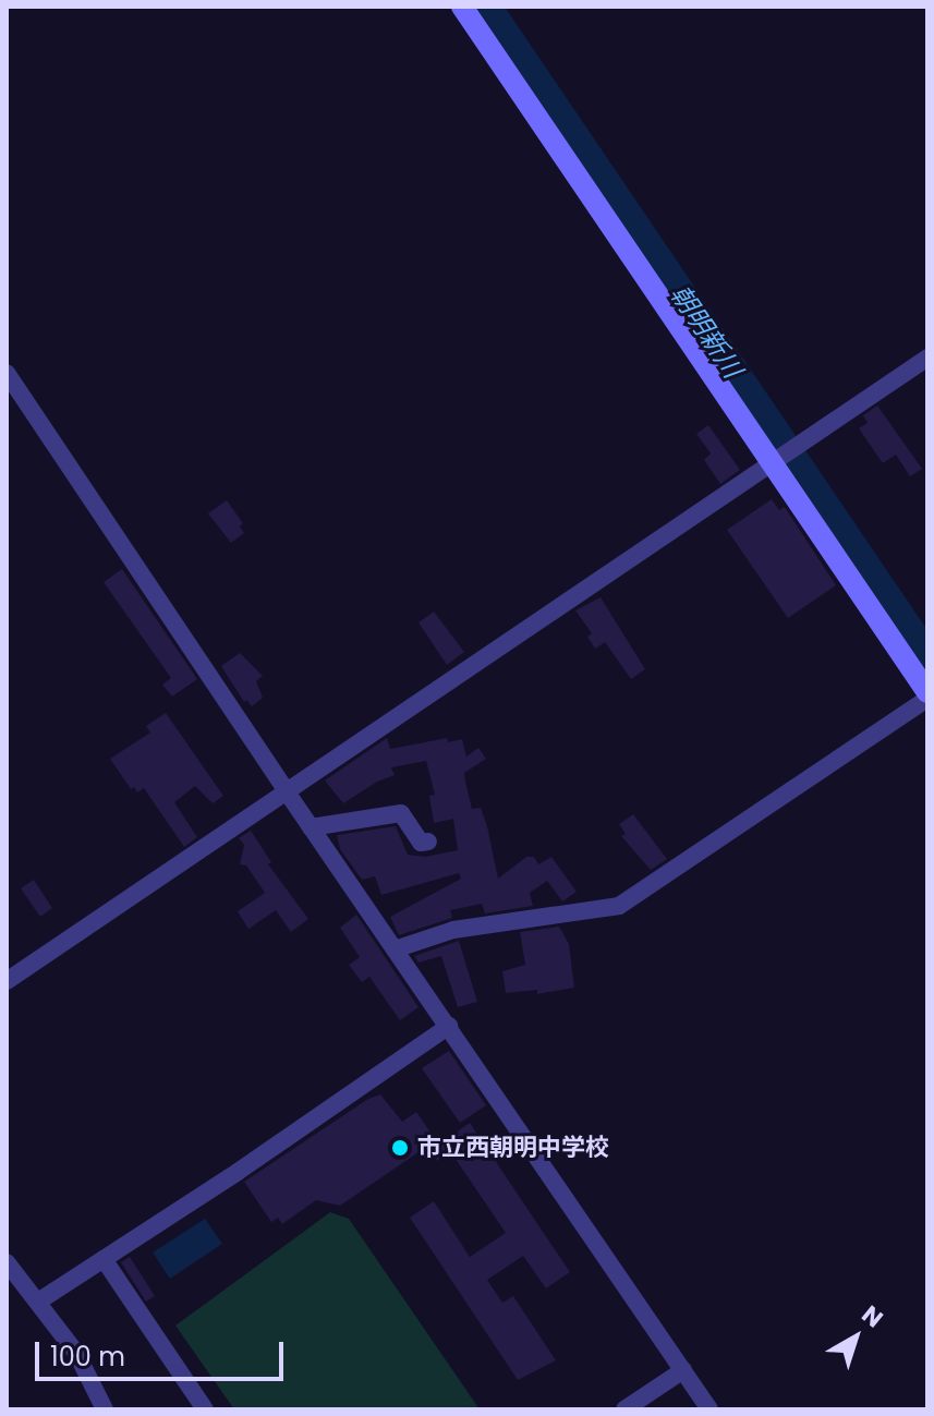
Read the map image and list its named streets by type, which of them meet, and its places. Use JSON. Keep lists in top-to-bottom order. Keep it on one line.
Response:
{"water":["朝明新川"],"places":["市立西朝明中学校"],"scale_bar":"100 m","north":"top right"}
